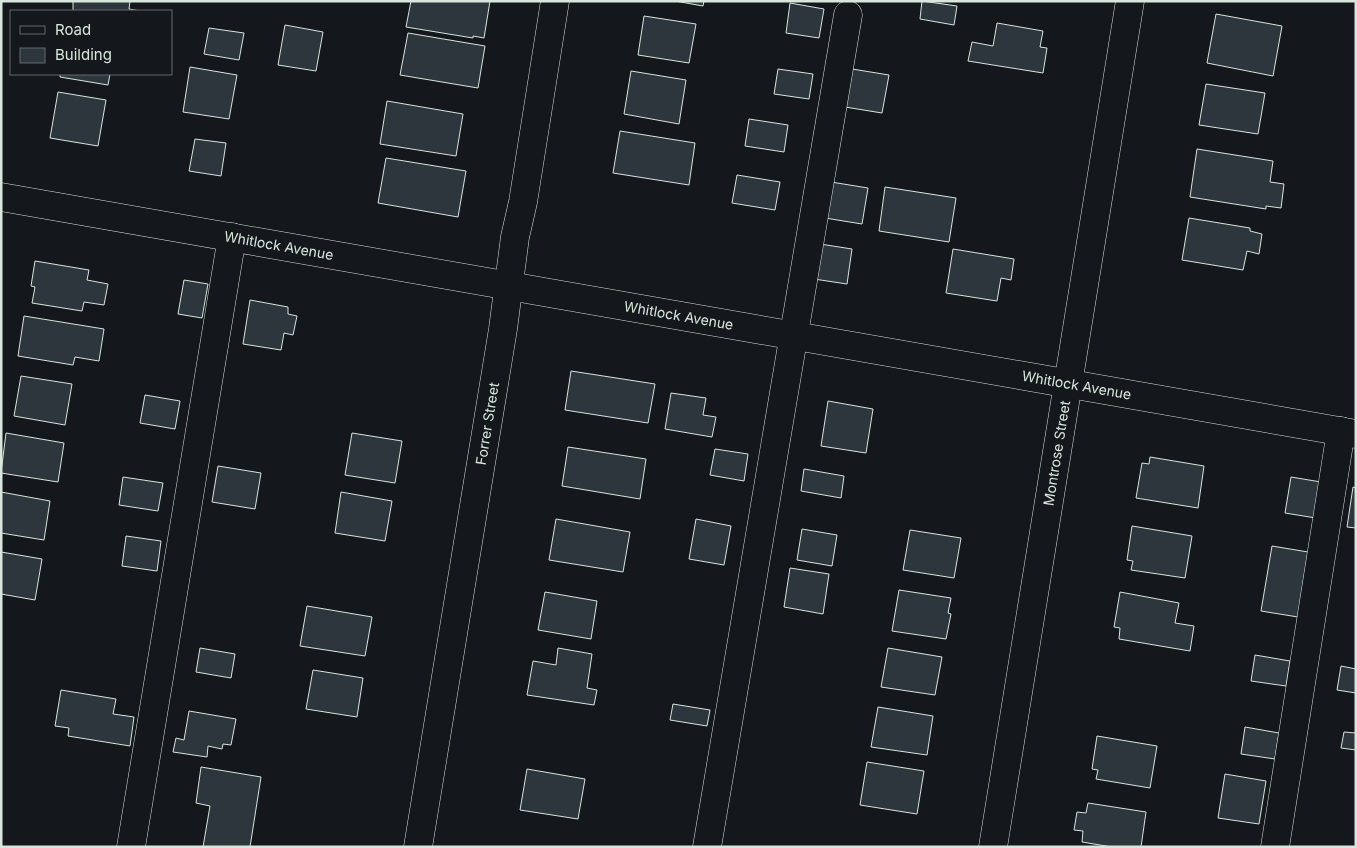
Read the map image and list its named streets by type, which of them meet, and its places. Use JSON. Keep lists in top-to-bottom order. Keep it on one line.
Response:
{"streets":{"street":["Whitlock Avenue","Forrer Street","Montrose Street"]},"crossings":[["Whitlock Avenue","Forrer Street"],["Whitlock Avenue","Montrose Street"]],"legend":["Road","Building"]}
